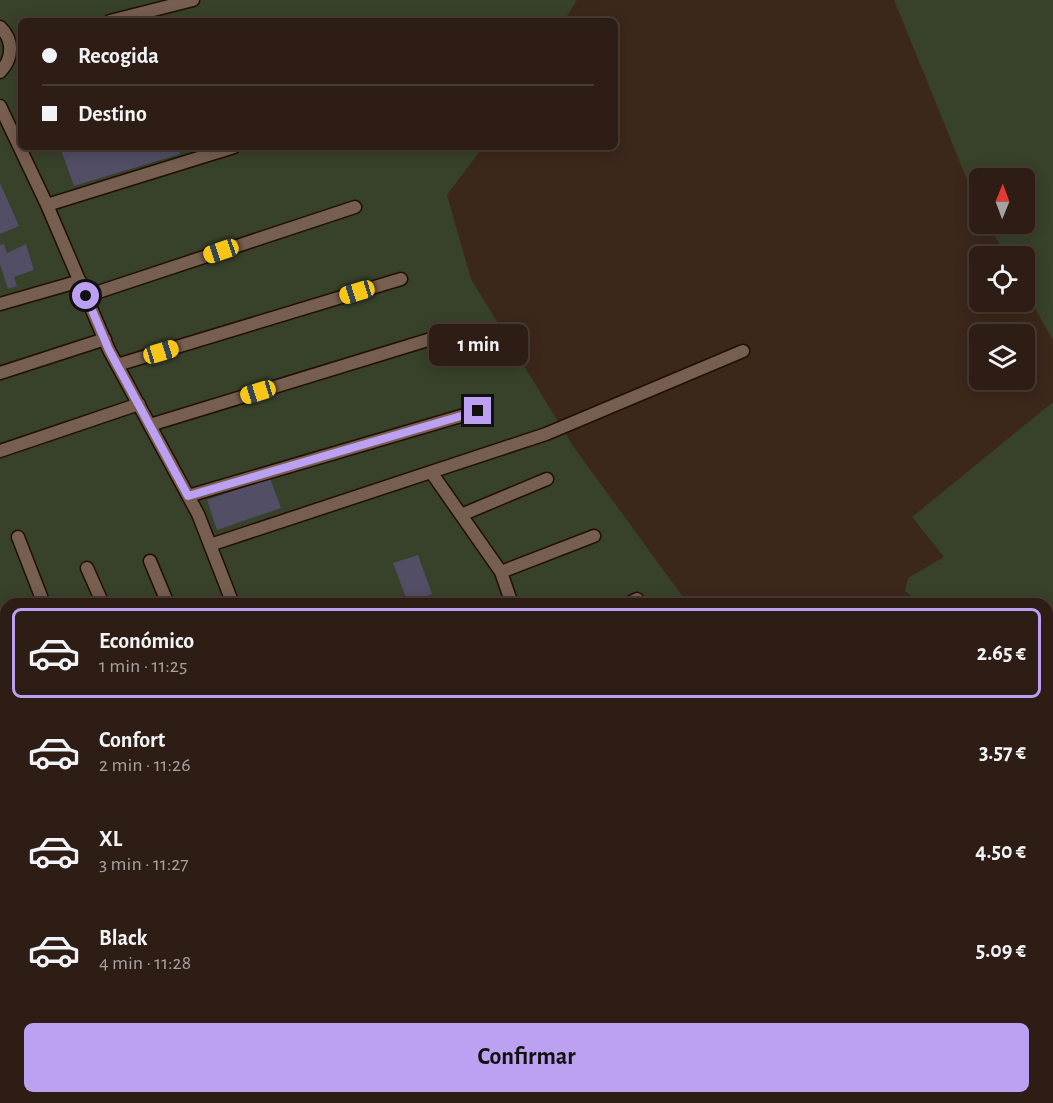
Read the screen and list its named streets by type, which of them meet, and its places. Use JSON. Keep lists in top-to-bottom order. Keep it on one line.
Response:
{"north":"top","page":{"banner":["Recogida","Destino"],"bubble":"1 min","list":[{"name":"Económico","note":"1 min · 11:25","value":"2.65 €"},{"name":"Confort","note":"2 min · 11:26","value":"3.57 €"},{"name":"XL","note":"3 min · 11:27","value":"4.50 €"},{"name":"Black","note":"4 min · 11:28","value":"5.09 €"}],"buttons":"Confirmar"}}
